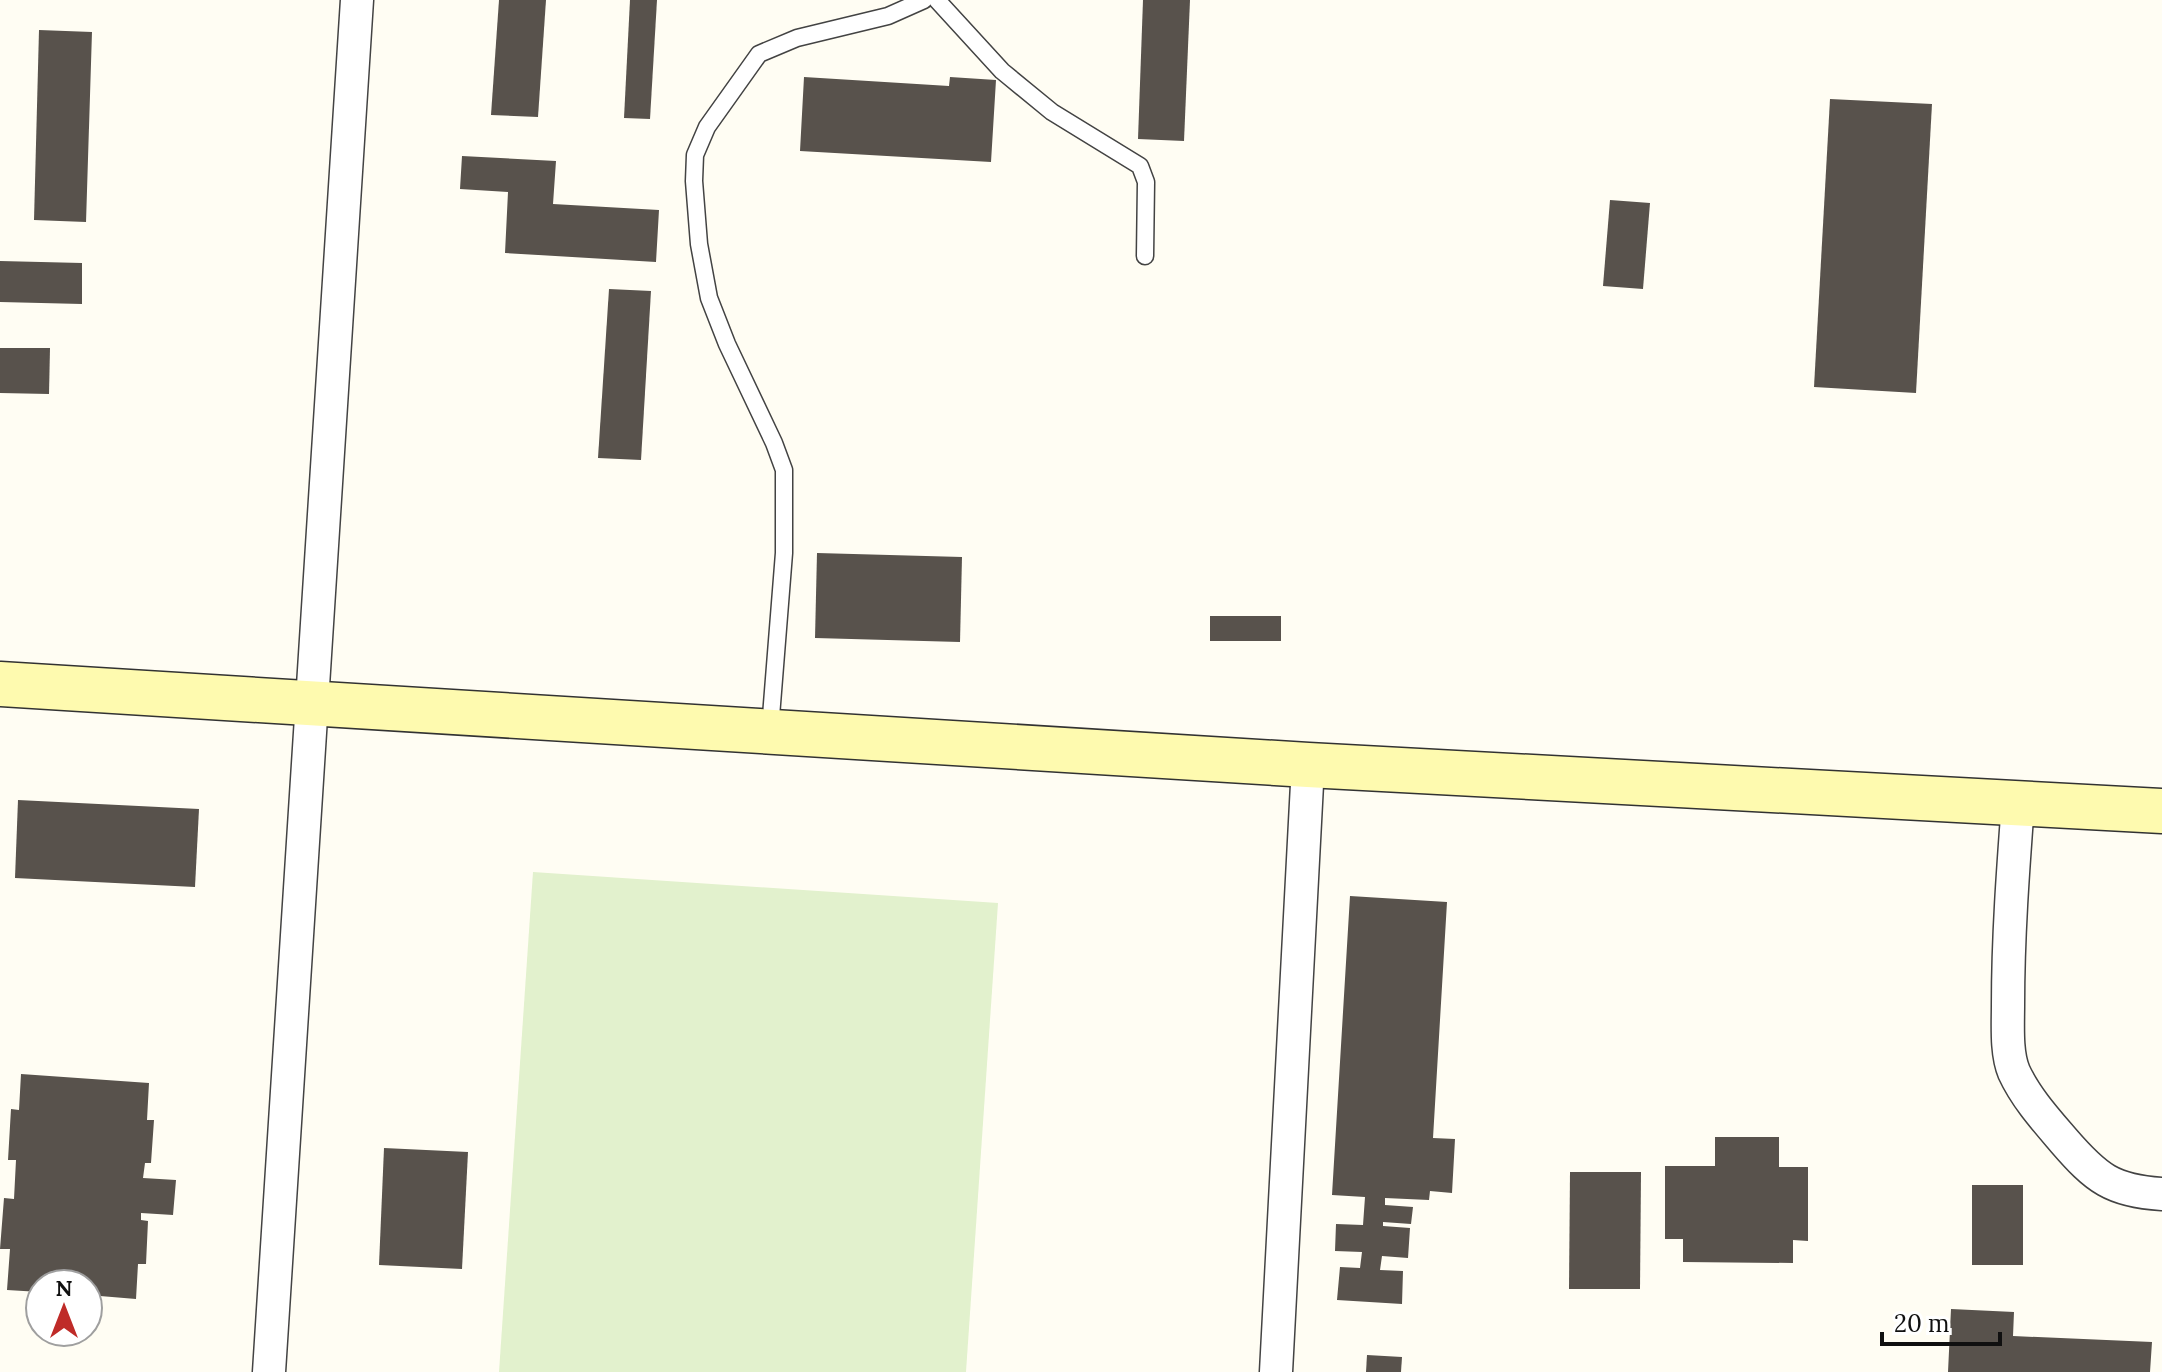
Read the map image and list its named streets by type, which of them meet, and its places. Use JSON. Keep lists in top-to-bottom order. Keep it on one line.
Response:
{"scale_bar":"20 m","north":"top"}
